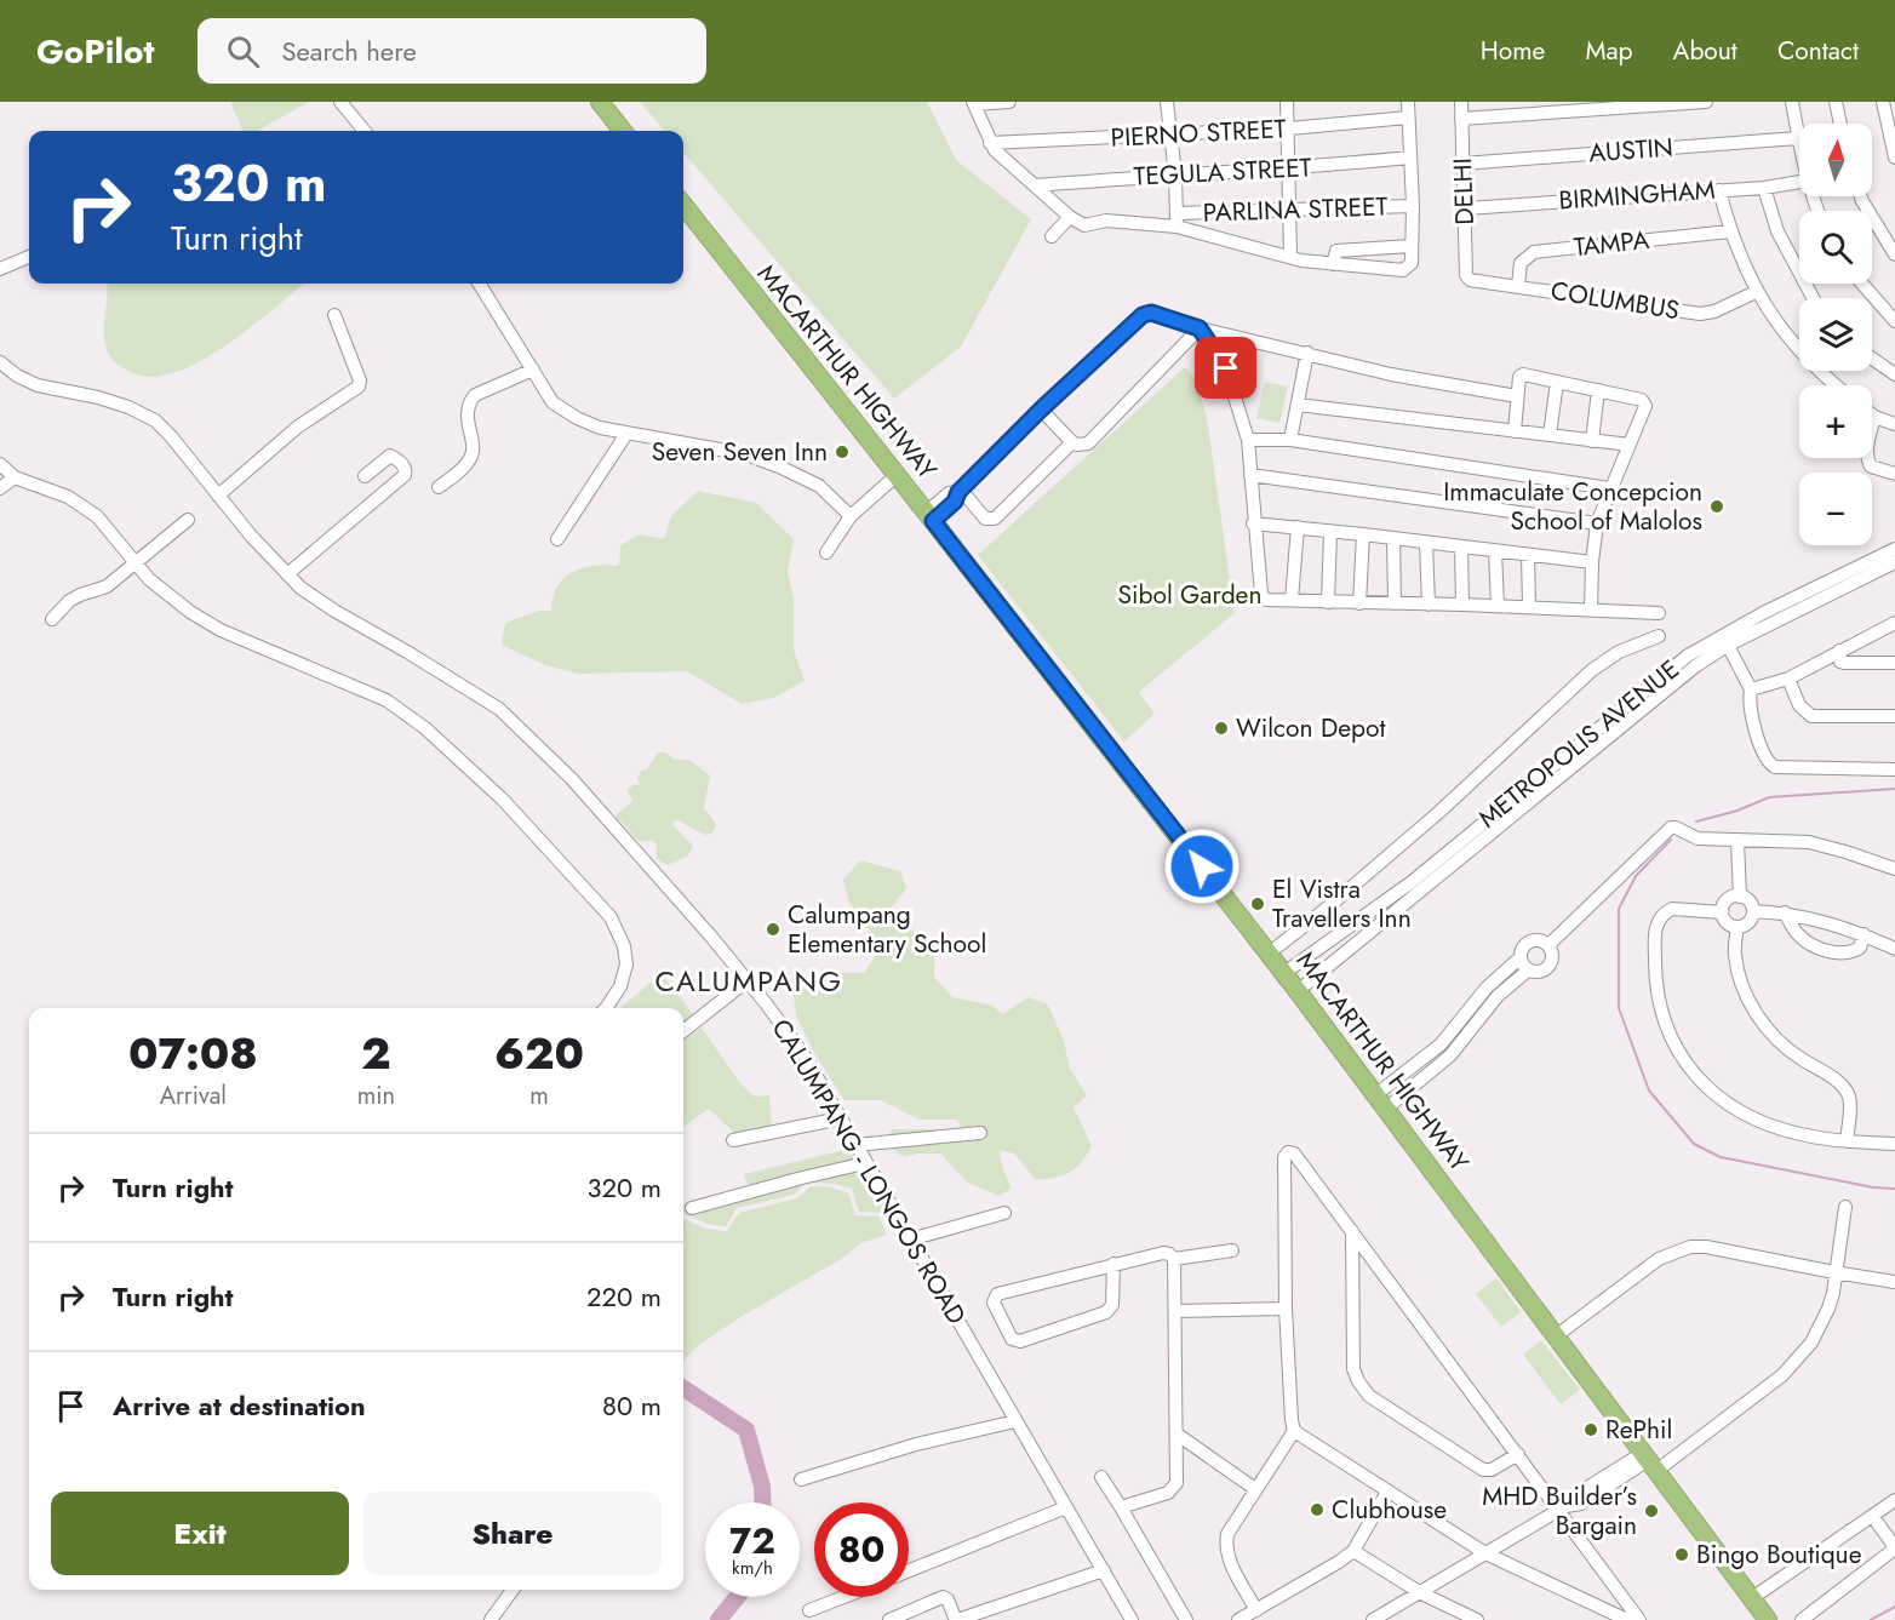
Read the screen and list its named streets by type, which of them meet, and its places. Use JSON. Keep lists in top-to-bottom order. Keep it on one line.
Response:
{"streets":{"highway":["MACARTHUR HIGHWAY"],"street":["PIERNO STREET","AUSTIN","TEGULA STREET","DELHI","BIRMINGHAM","PARLINA STREET","TAMPA","COLUMBUS","METROPOLIS AVENUE","CALUMPANG - LONGOS ROAD"]},"crossings":[["AUSTIN","DELHI"],["DELHI","BIRMINGHAM"],["DELHI","COLUMBUS"],["TAMPA","COLUMBUS"],["MACARTHUR HIGHWAY","METROPOLIS AVENUE"]],"districts":["CALUMPANG"],"parks":["Sibol Garden"],"places":["Seven Seven Inn","Immaculate Concepcion School of Malolos","Wilcon Depot","El Vistra Travellers Inn","Calumpang Elementary School","RePhil","Clubhouse","MHD Builder’s Bargain","Bingo Boutique"],"north":"top","page":{"header":"GoPilot","search":"Search here","nav":["Home","Map","About","Contact"],"map_buttons":["+","−"],"turn":["320 m","Turn right"],"eta":["07:08","Arrival","2","min","620","m"],"list":[{"name":"Turn right","value":"320 m"},{"name":"Turn right","value":"220 m"},{"name":"Arrive at destination","value":"80 m"}],"buttons":["Exit","Share"],"speed":"72 km/h","limit":"80"}}
